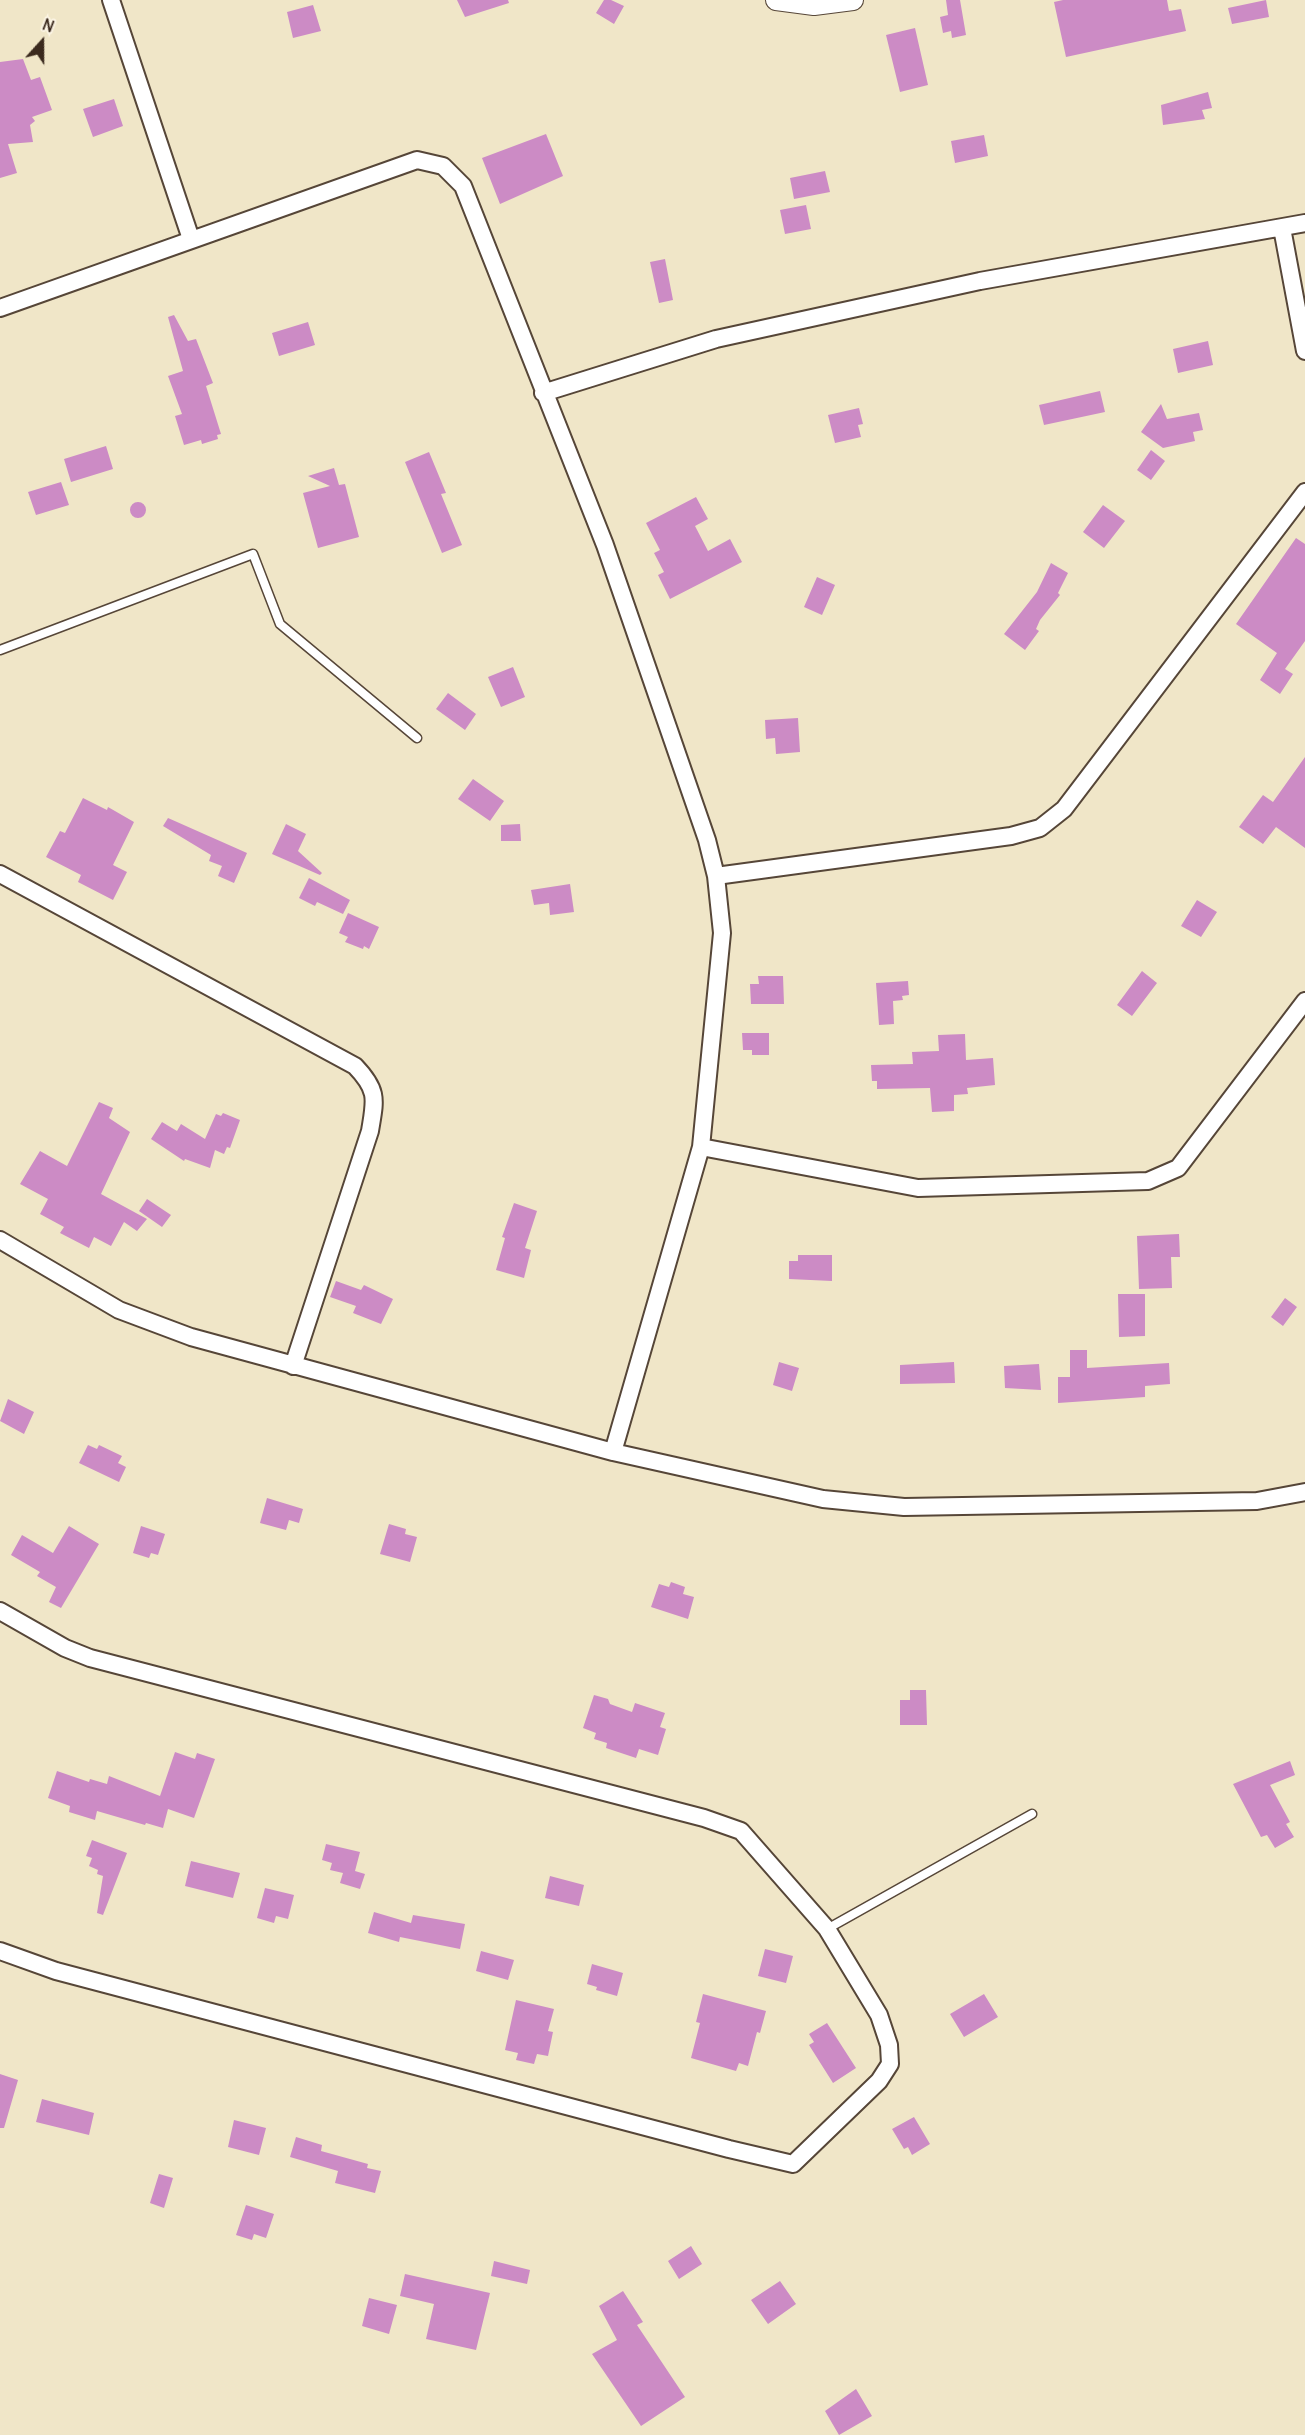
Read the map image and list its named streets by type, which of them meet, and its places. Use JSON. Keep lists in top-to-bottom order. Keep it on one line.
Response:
{"north":"top"}
